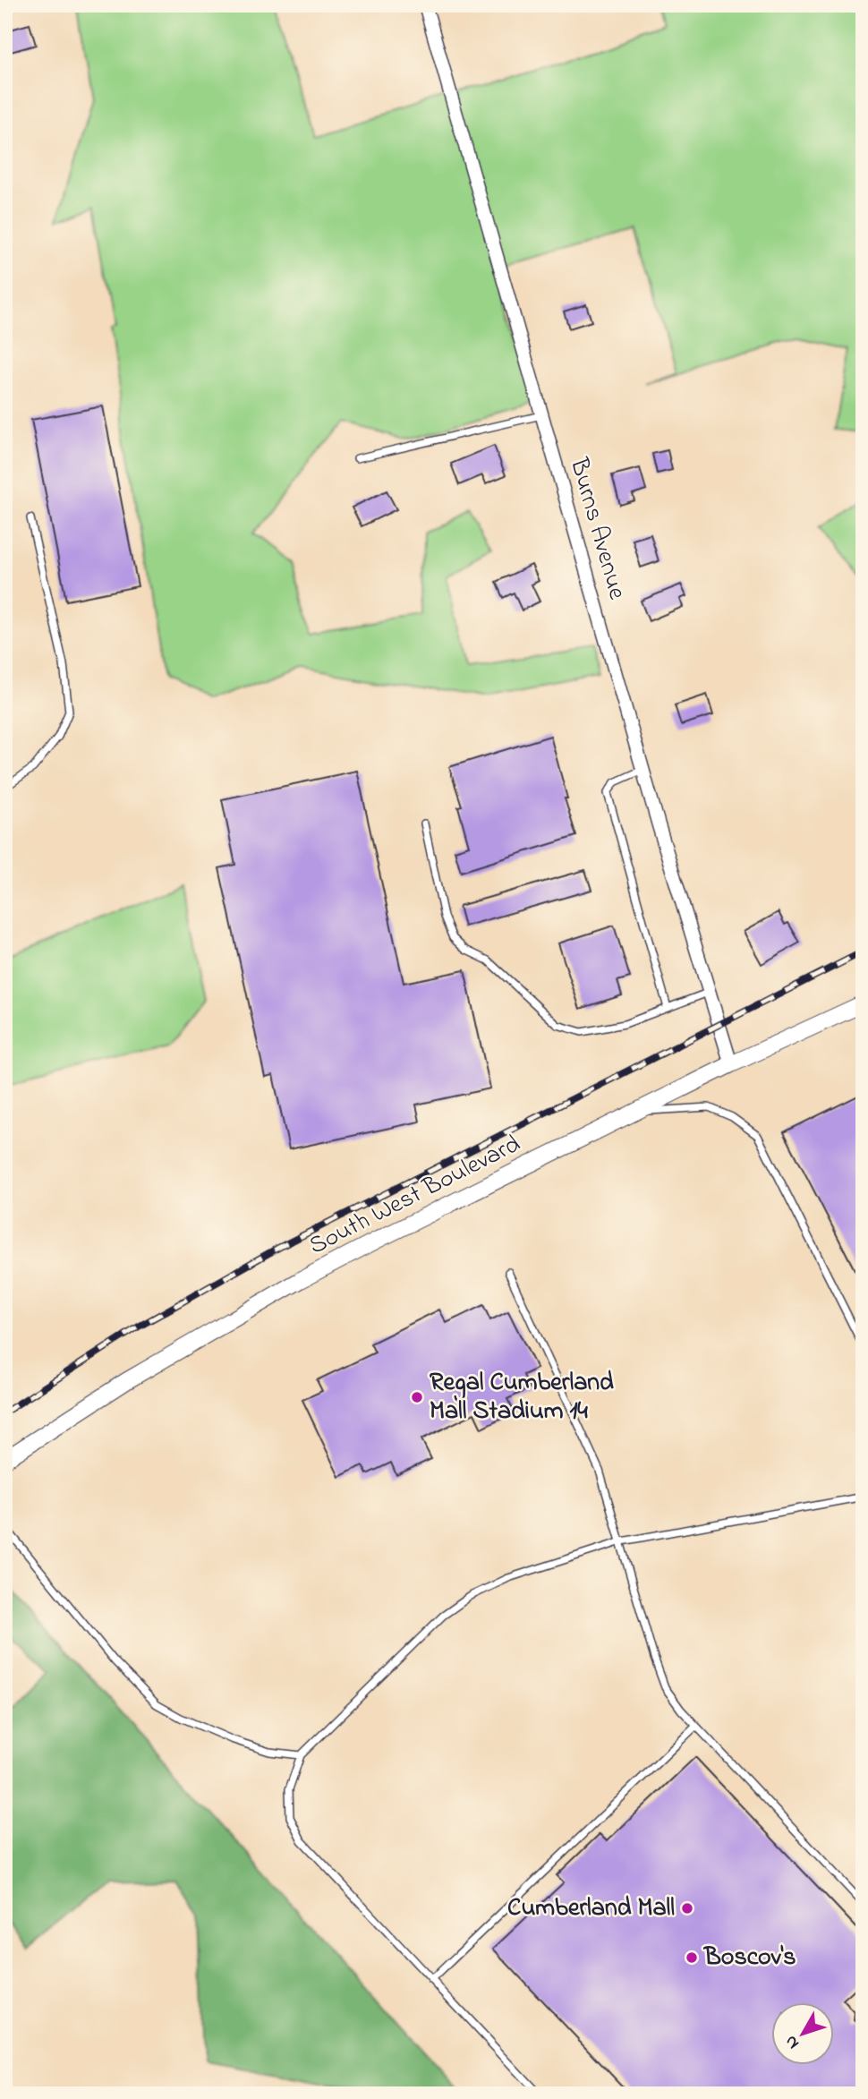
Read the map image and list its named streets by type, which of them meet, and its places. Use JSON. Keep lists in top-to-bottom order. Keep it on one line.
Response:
{"streets":{"street":["Burns Avenue","South West Boulevard"]},"crossings":[["Burns Avenue","South West Boulevard"]],"places":["Regal Cumberland Mall Stadium 14","Cumberland Mall","Boscov's"],"north":"bottom left"}
